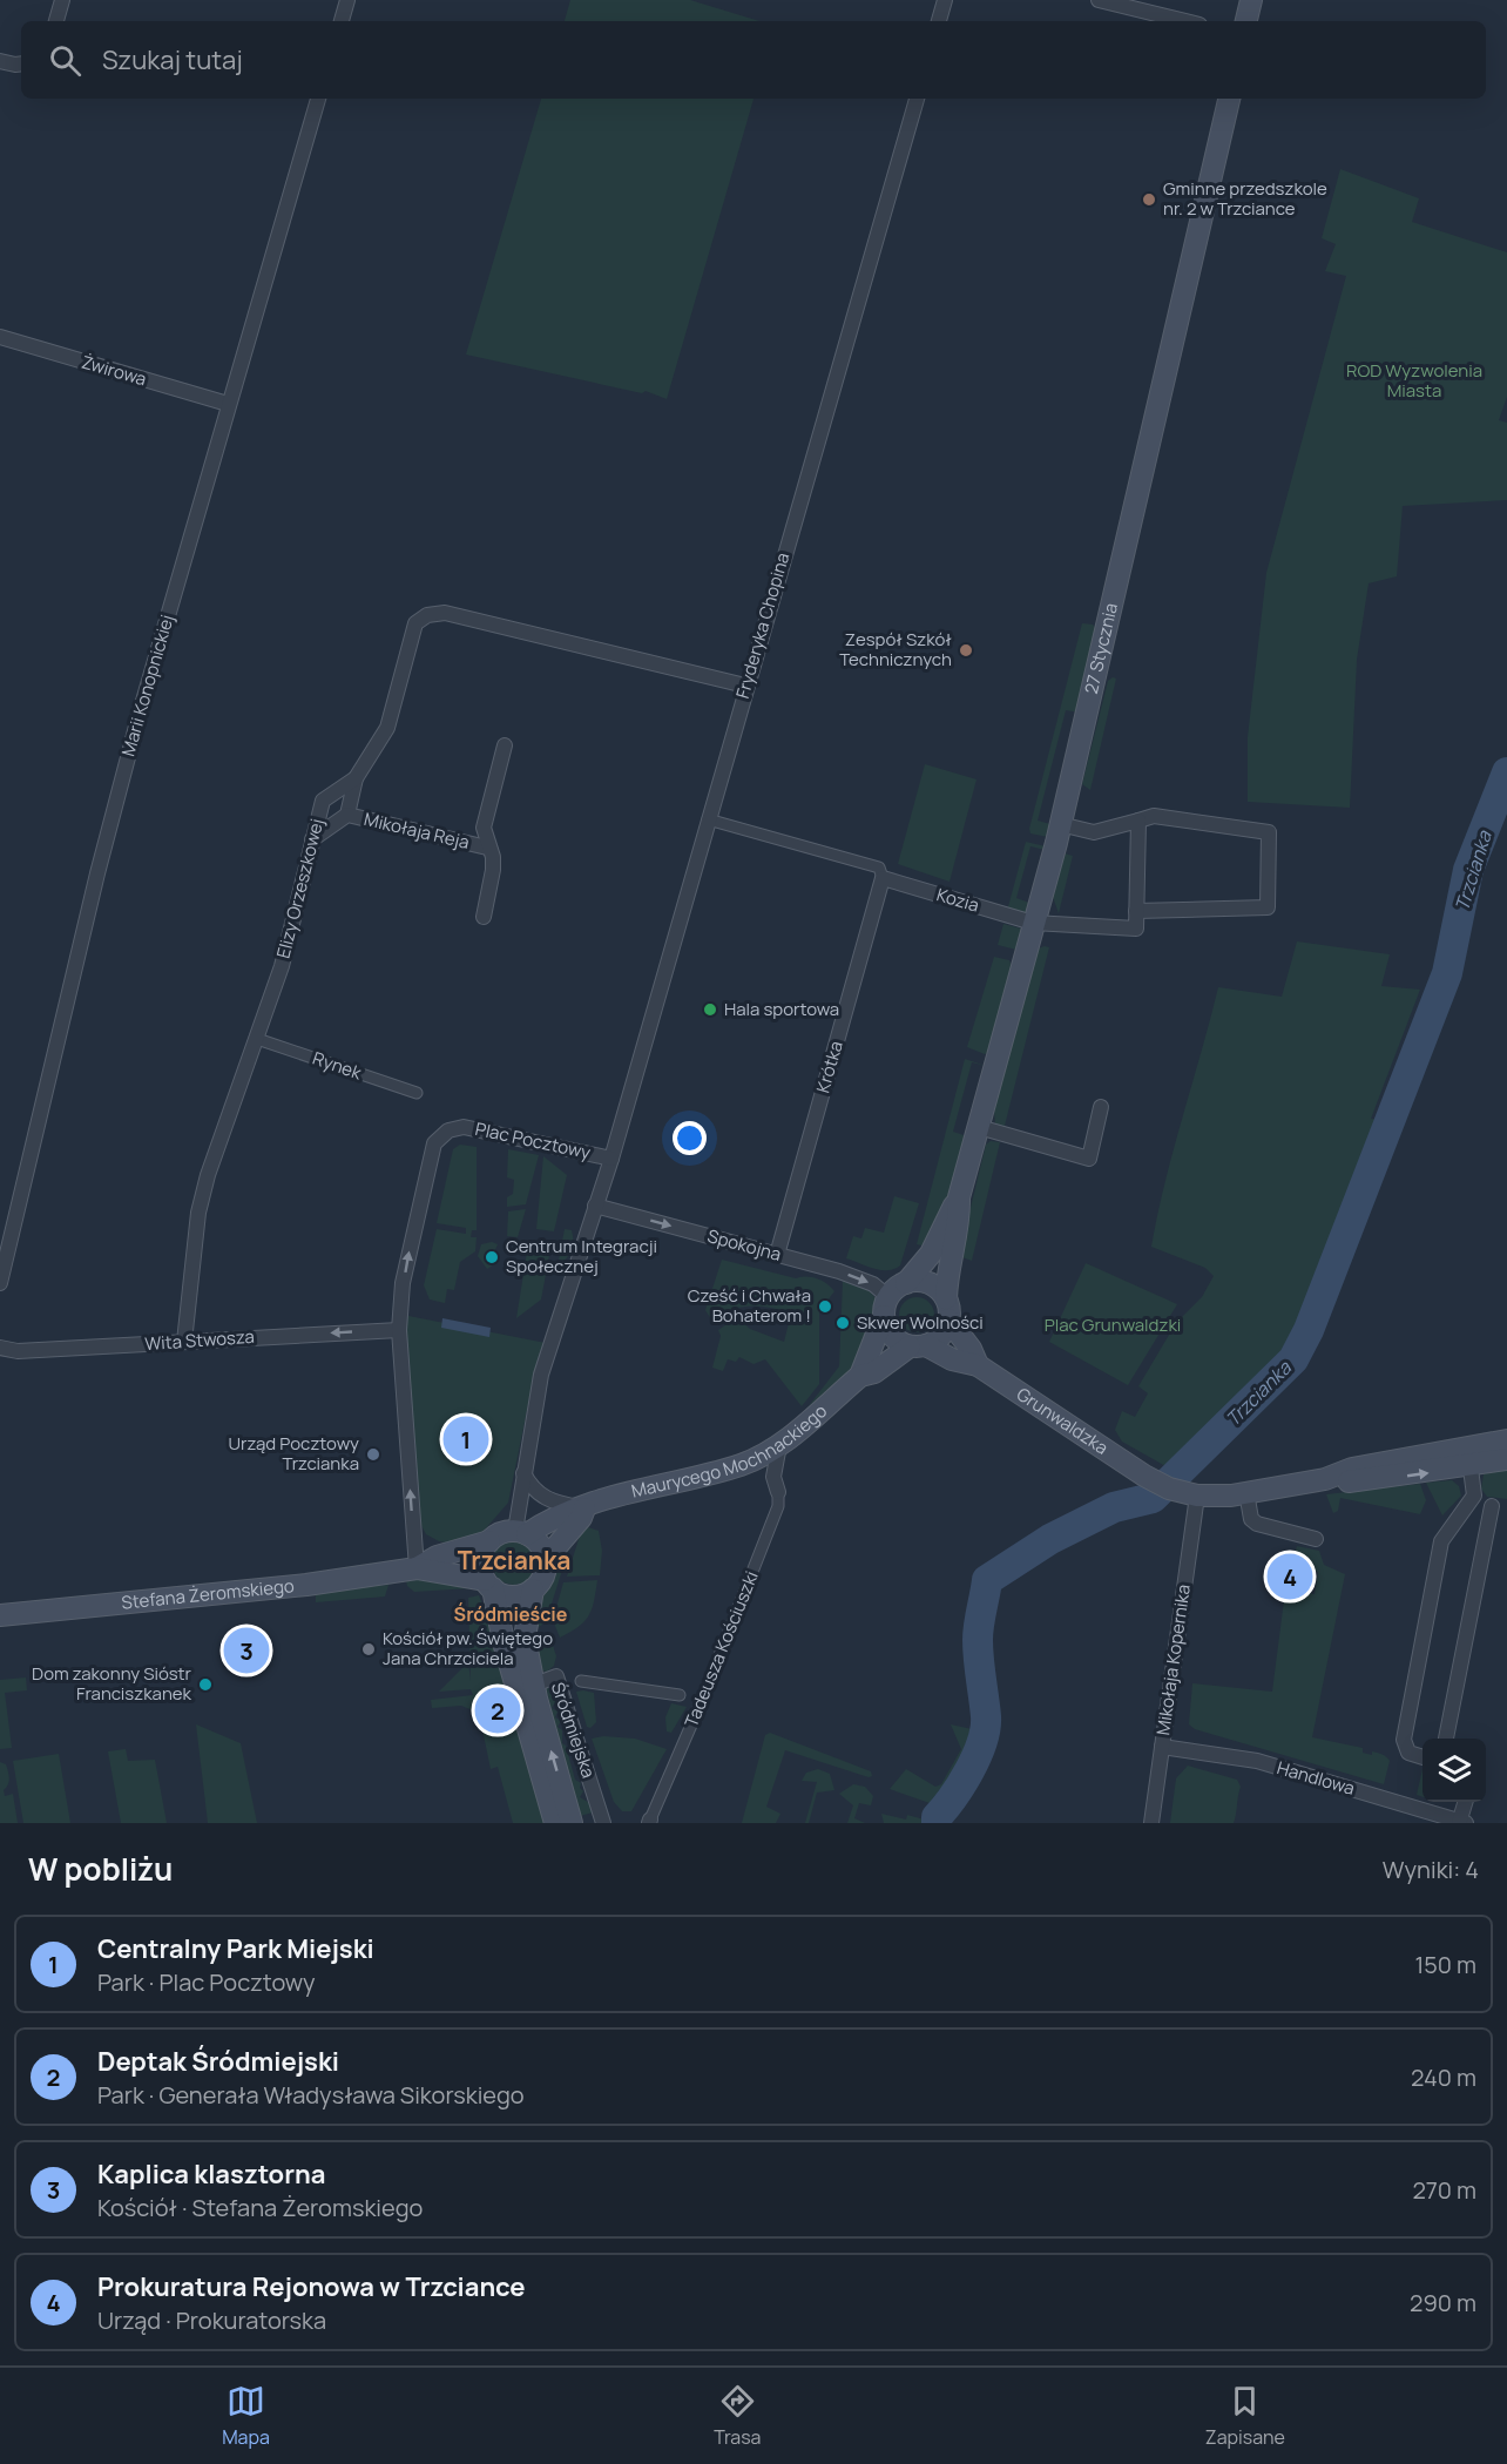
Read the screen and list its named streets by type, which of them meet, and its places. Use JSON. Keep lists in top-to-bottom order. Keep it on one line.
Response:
{"streets":{"main road":["27 Stycznia","Grunwaldzka","Maurycego Mochnackiego","Stefana Żeromskiego"],"street":["Żwirowa","Fryderyka Chopina","Marii Konopnickiej","Mikołaja Reja","Elizy Orzeszkowej","Kozia","Rynek","Krótka","Plac Pocztowy","Spokojna","Wita Stwosza","Tadeusza Kościuszki","Mikołaja Kopernika","Śródmiejska","Handlowa"]},"crossings":[["Żwirowa","Marii Konopnickiej"],["Fryderyka Chopina","Elizy Orzeszkowej"],["Fryderyka Chopina","Plac Pocztowy"],["27 Stycznia","Kozia"],["27 Stycznia","Spokojna"],["27 Stycznia","Grunwaldzka"],["27 Stycznia","Maurycego Mochnackiego"],["Mikołaja Reja","Elizy Orzeszkowej"],["Elizy Orzeszkowej","Rynek"],["Elizy Orzeszkowej","Wita Stwosza"],["Kozia","Krótka"],["Krótka","Spokojna"],["Plac Pocztowy","Spokojna"],["Plac Pocztowy","Wita Stwosza"],["Plac Pocztowy","Maurycego Mochnackiego"],["Plac Pocztowy","Stefana Żeromskiego"],["Spokojna","Grunwaldzka"],["Spokojna","Maurycego Mochnackiego"],["Grunwaldzka","Maurycego Mochnackiego"],["Grunwaldzka","Mikołaja Kopernika"],["Maurycego Mochnackiego","Stefana Żeromskiego"],["Maurycego Mochnackiego","Tadeusza Kościuszki"],["Mikołaja Kopernika","Handlowa"]],"one_way":["Spokojna","Wita Stwosza"],"districts":["Trzcianka","Śródmieście"],"water":["Trzcianka"],"parks":["ROD Wyzwolenia Miasta","Plac Grunwaldzki"],"places":["Gminne przedszkole nr. 2 w Trzciance","Zespół Szkół Technicznych","Hala sportowa","Centrum Integracji Społecznej","Cześć i Chwała Bohaterom !","Skwer Wolności","Urząd Pocztowy Trzcianka","Kościół pw. Świętego Jana Chrzciciela","Dom zakonny Sióstr Franciszkanek"],"page":{"search":"Szukaj tutaj","pins":["1","4","3","2"],"heading":["W pobliżu","Wyniki: 4"],"list":[{"mark":"1","name":"Centralny Park Miejski","note":"Park · Plac Pocztowy","value":"150 m"},{"mark":"2","name":"Deptak Śródmiejski","note":"Park · Generała Władysława Sikorskiego","value":"240 m"},{"mark":"3","name":"Kaplica klasztorna","note":"Kościół · Stefana Żeromskiego","value":"270 m"},{"mark":"4","name":"Prokuratura Rejonowa w Trzciance","note":"Urząd · Prokuratorska","value":"290 m"}],"nav":["Mapa","Trasa","Zapisane"]}}
